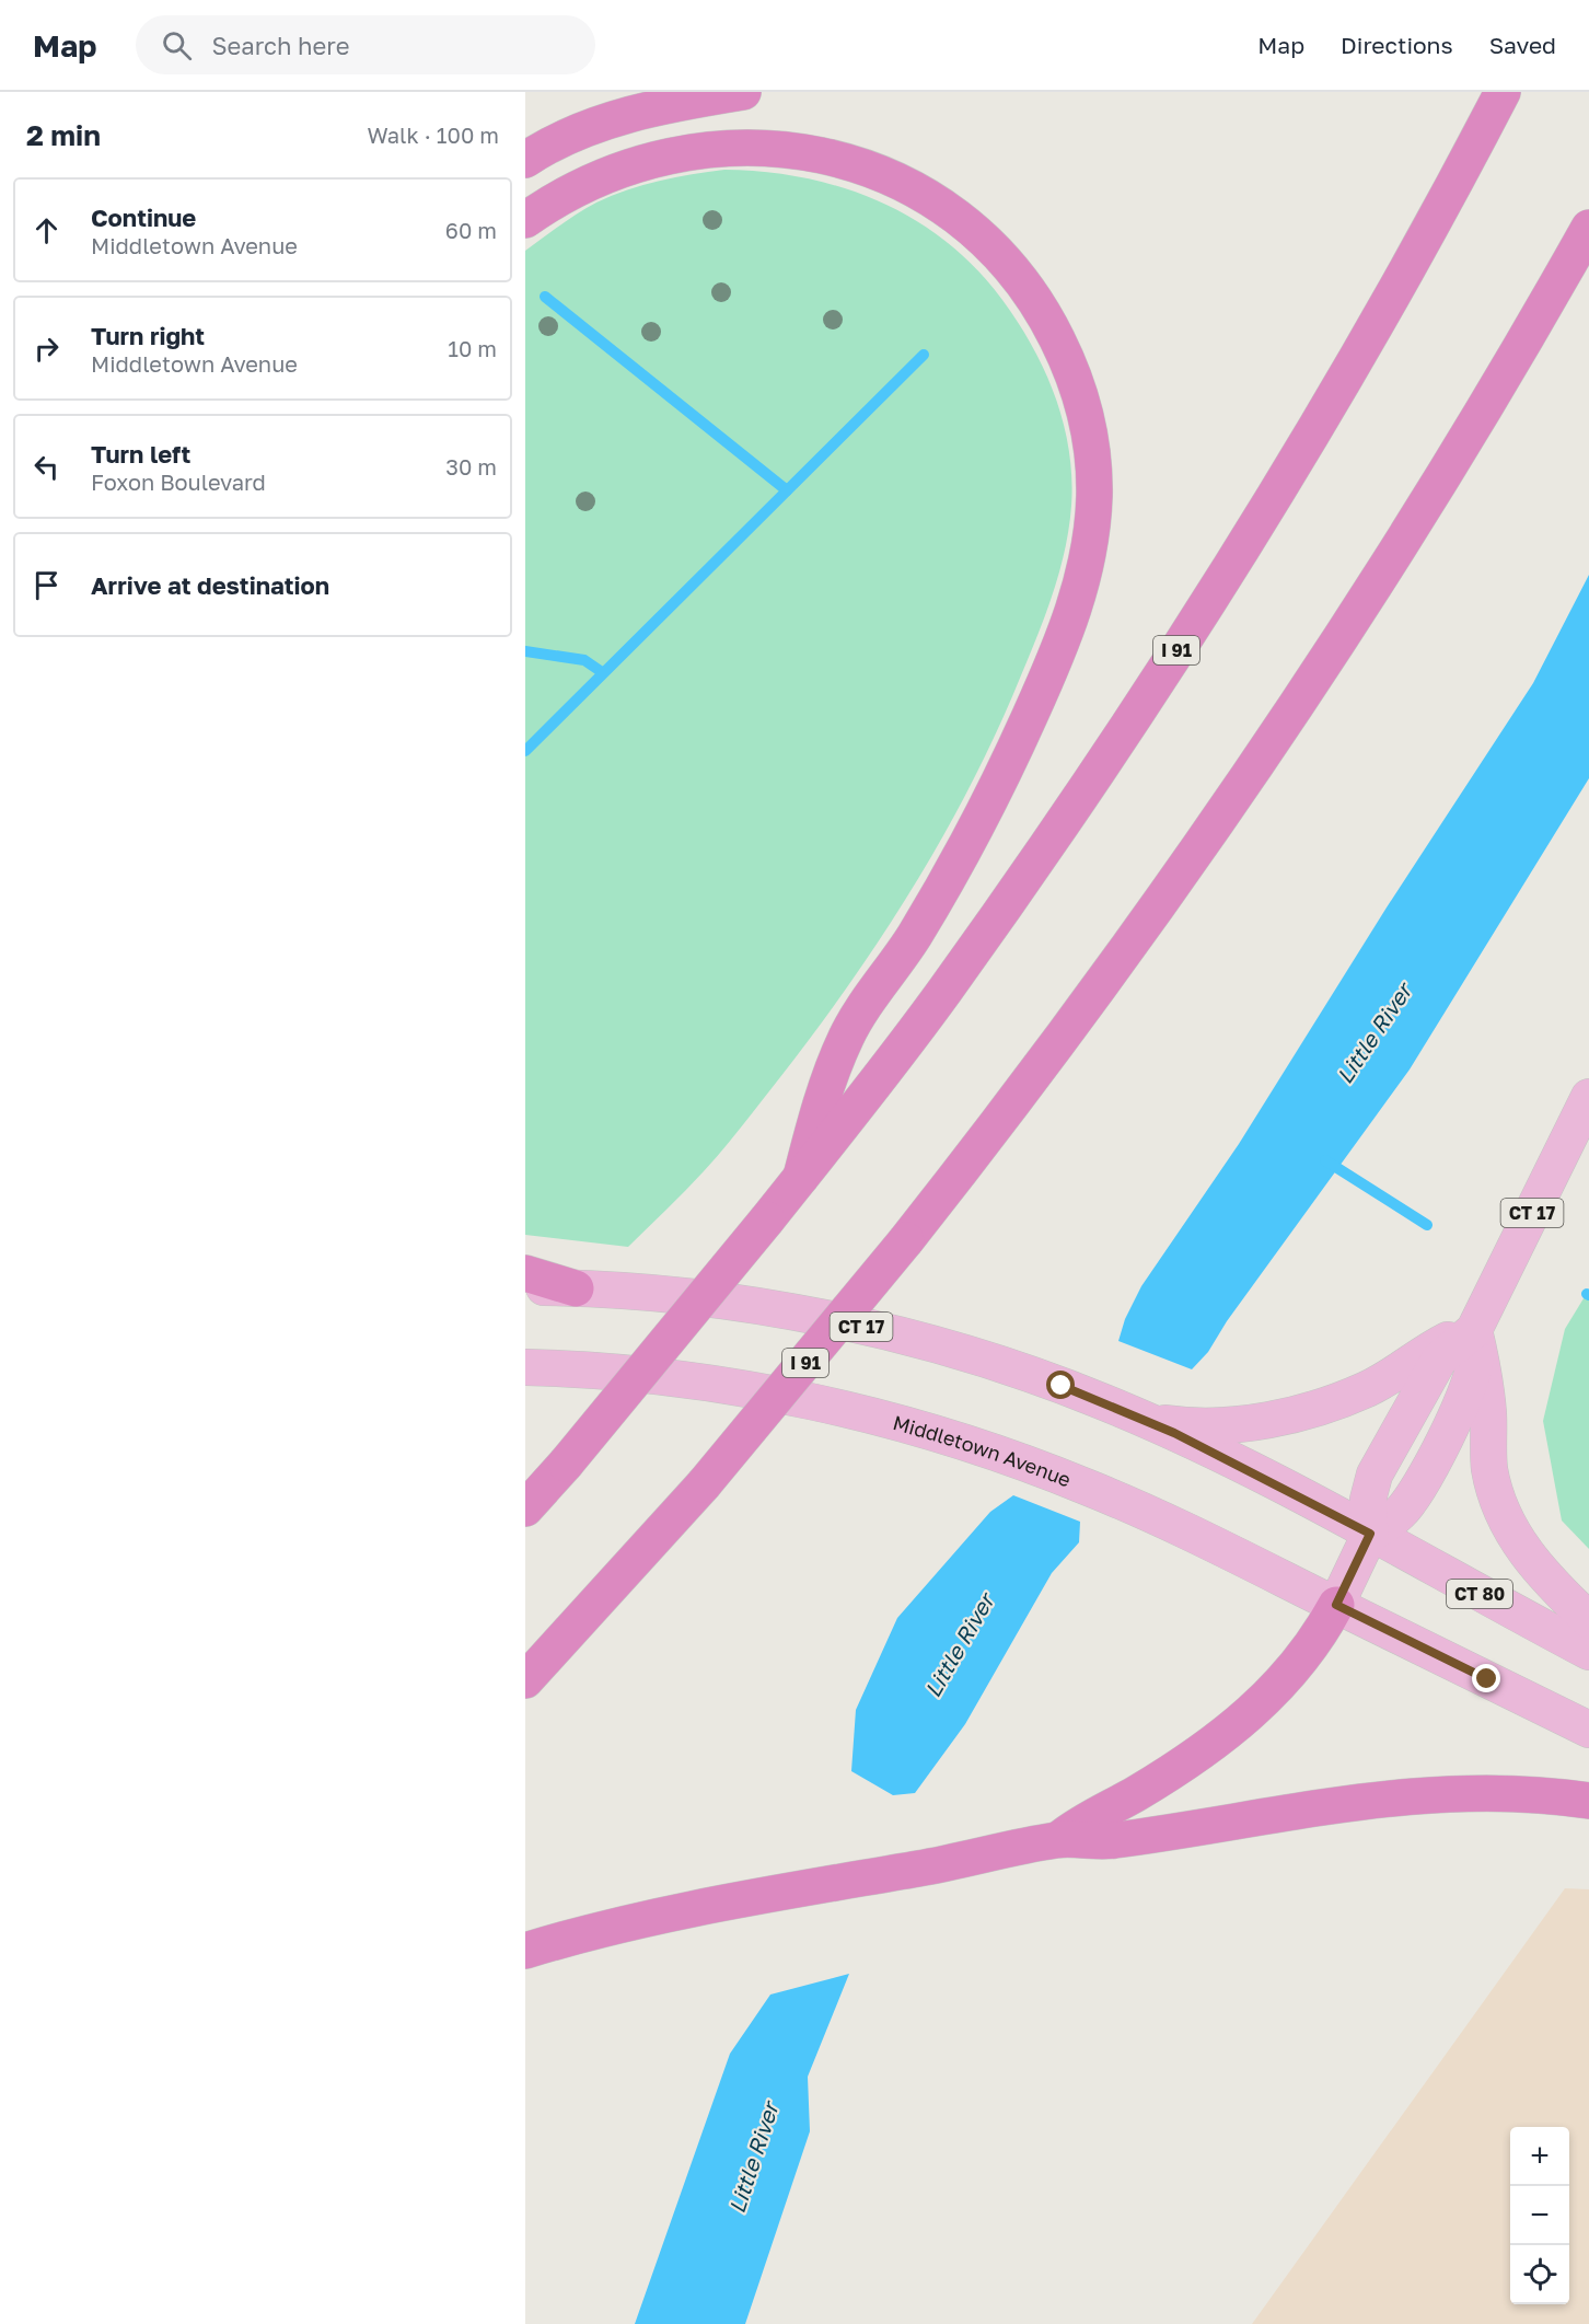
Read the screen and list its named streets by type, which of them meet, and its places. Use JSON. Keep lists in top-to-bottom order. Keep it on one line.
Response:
{"streets":{"highway":["I 91"],"main road":["CT 17","Middletown Avenue","CT 80"]},"crossings":[["CT 17","CT 80"]],"water":["Little River"],"page":{"header":"Map","search":"Search here","nav":["Map","Directions","Saved"],"heading":["2 min","Walk · 100 m"],"list":[["Continue","Middletown Avenue","60 m"],["Turn right","Middletown Avenue","10 m"],["Turn left","Foxon Boulevard","30 m"],"Arrive at destination"],"map_buttons":["+","−"]}}
